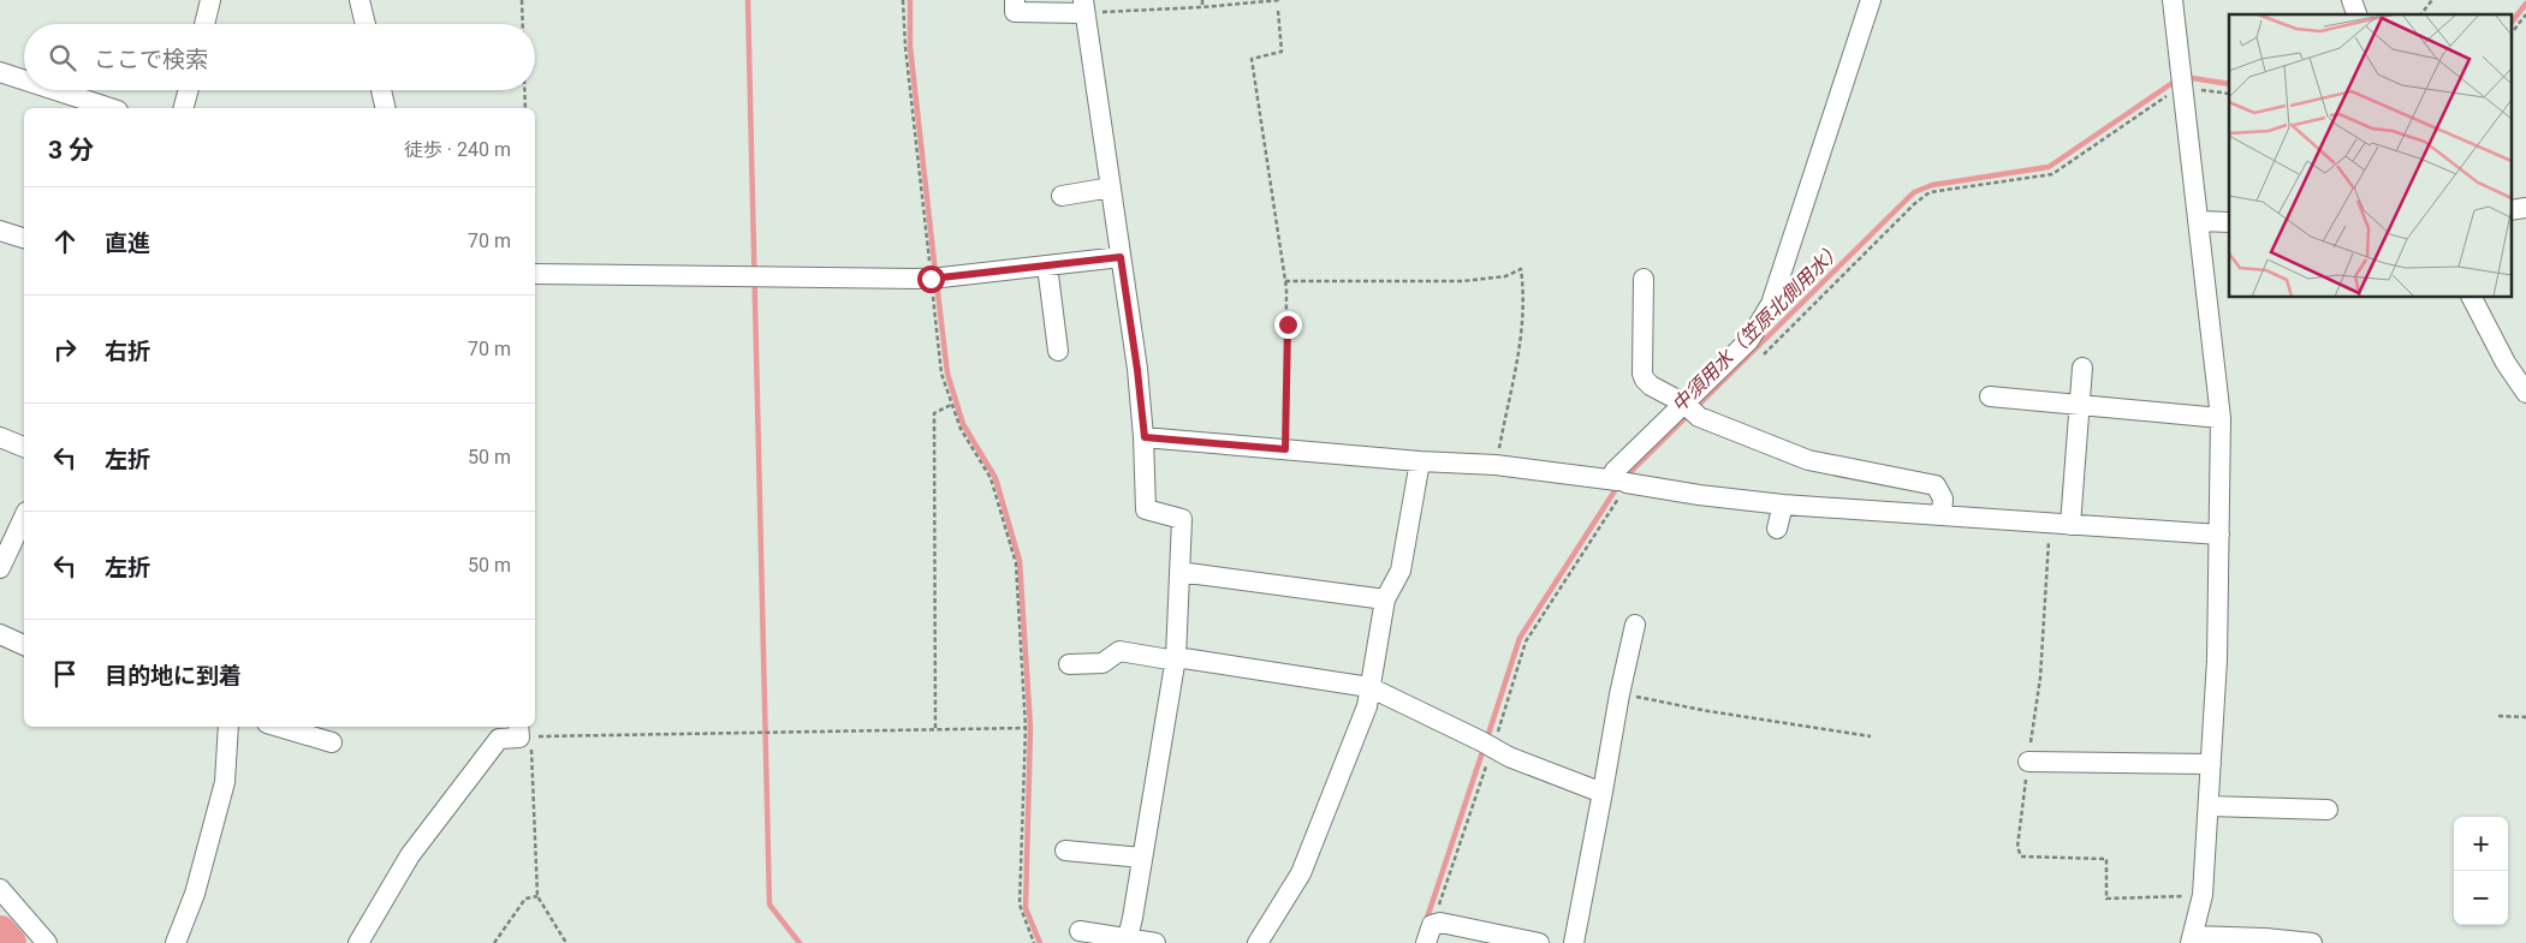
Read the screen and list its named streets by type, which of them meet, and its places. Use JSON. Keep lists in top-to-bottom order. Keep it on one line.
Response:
{"water":["中須用水（笠原北側用水）"],"page":{"search":"ここで検索","heading":["3 分","徒歩 · 240 m"],"list":[["直進","70 m"],["右折","70 m"],["左折","50 m"],["左折","50 m"],"目的地に到着"],"map_buttons":["+","−"]}}
